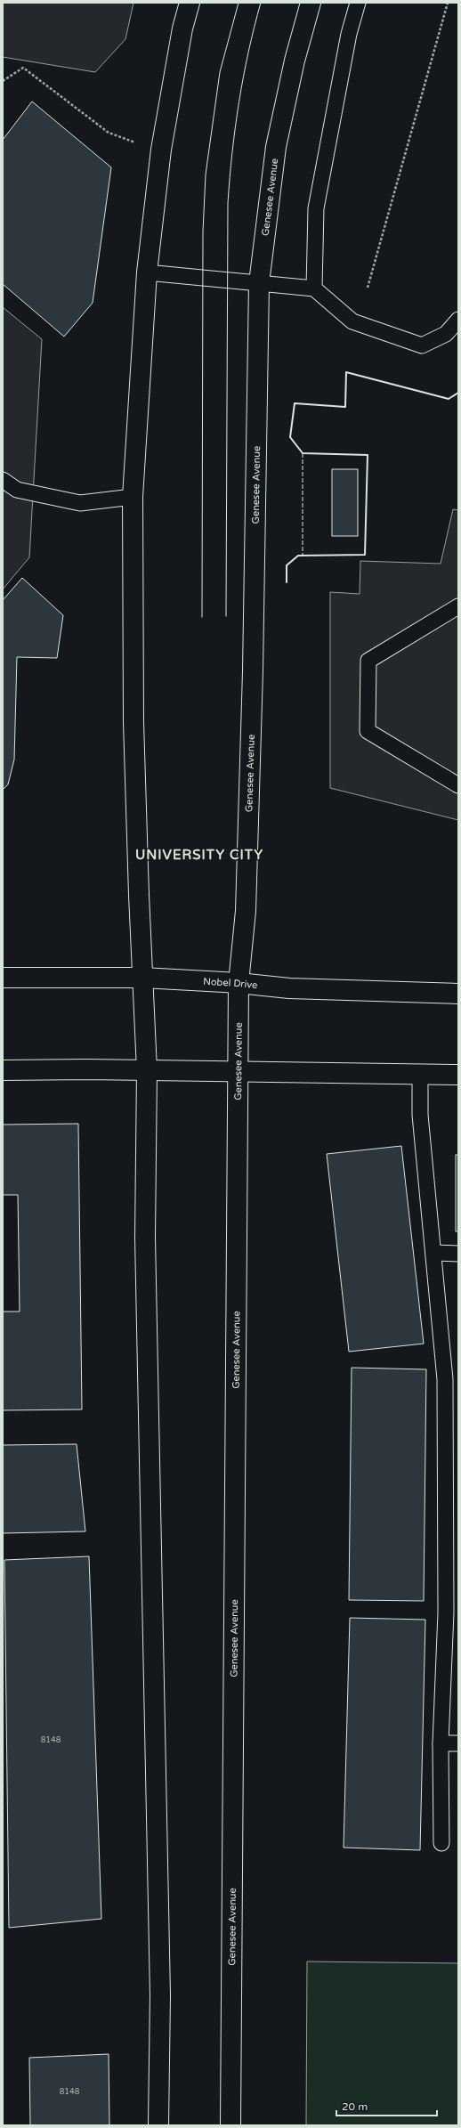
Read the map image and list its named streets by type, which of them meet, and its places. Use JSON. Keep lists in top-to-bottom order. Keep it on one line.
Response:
{"streets":{"main road":["Genesee Avenue","Nobel Drive"]},"crossings":[["Genesee Avenue","Nobel Drive"]],"districts":["UNIVERSITY CITY"],"house_numbers":["8148","8148"],"scale_bar":"20 m"}
